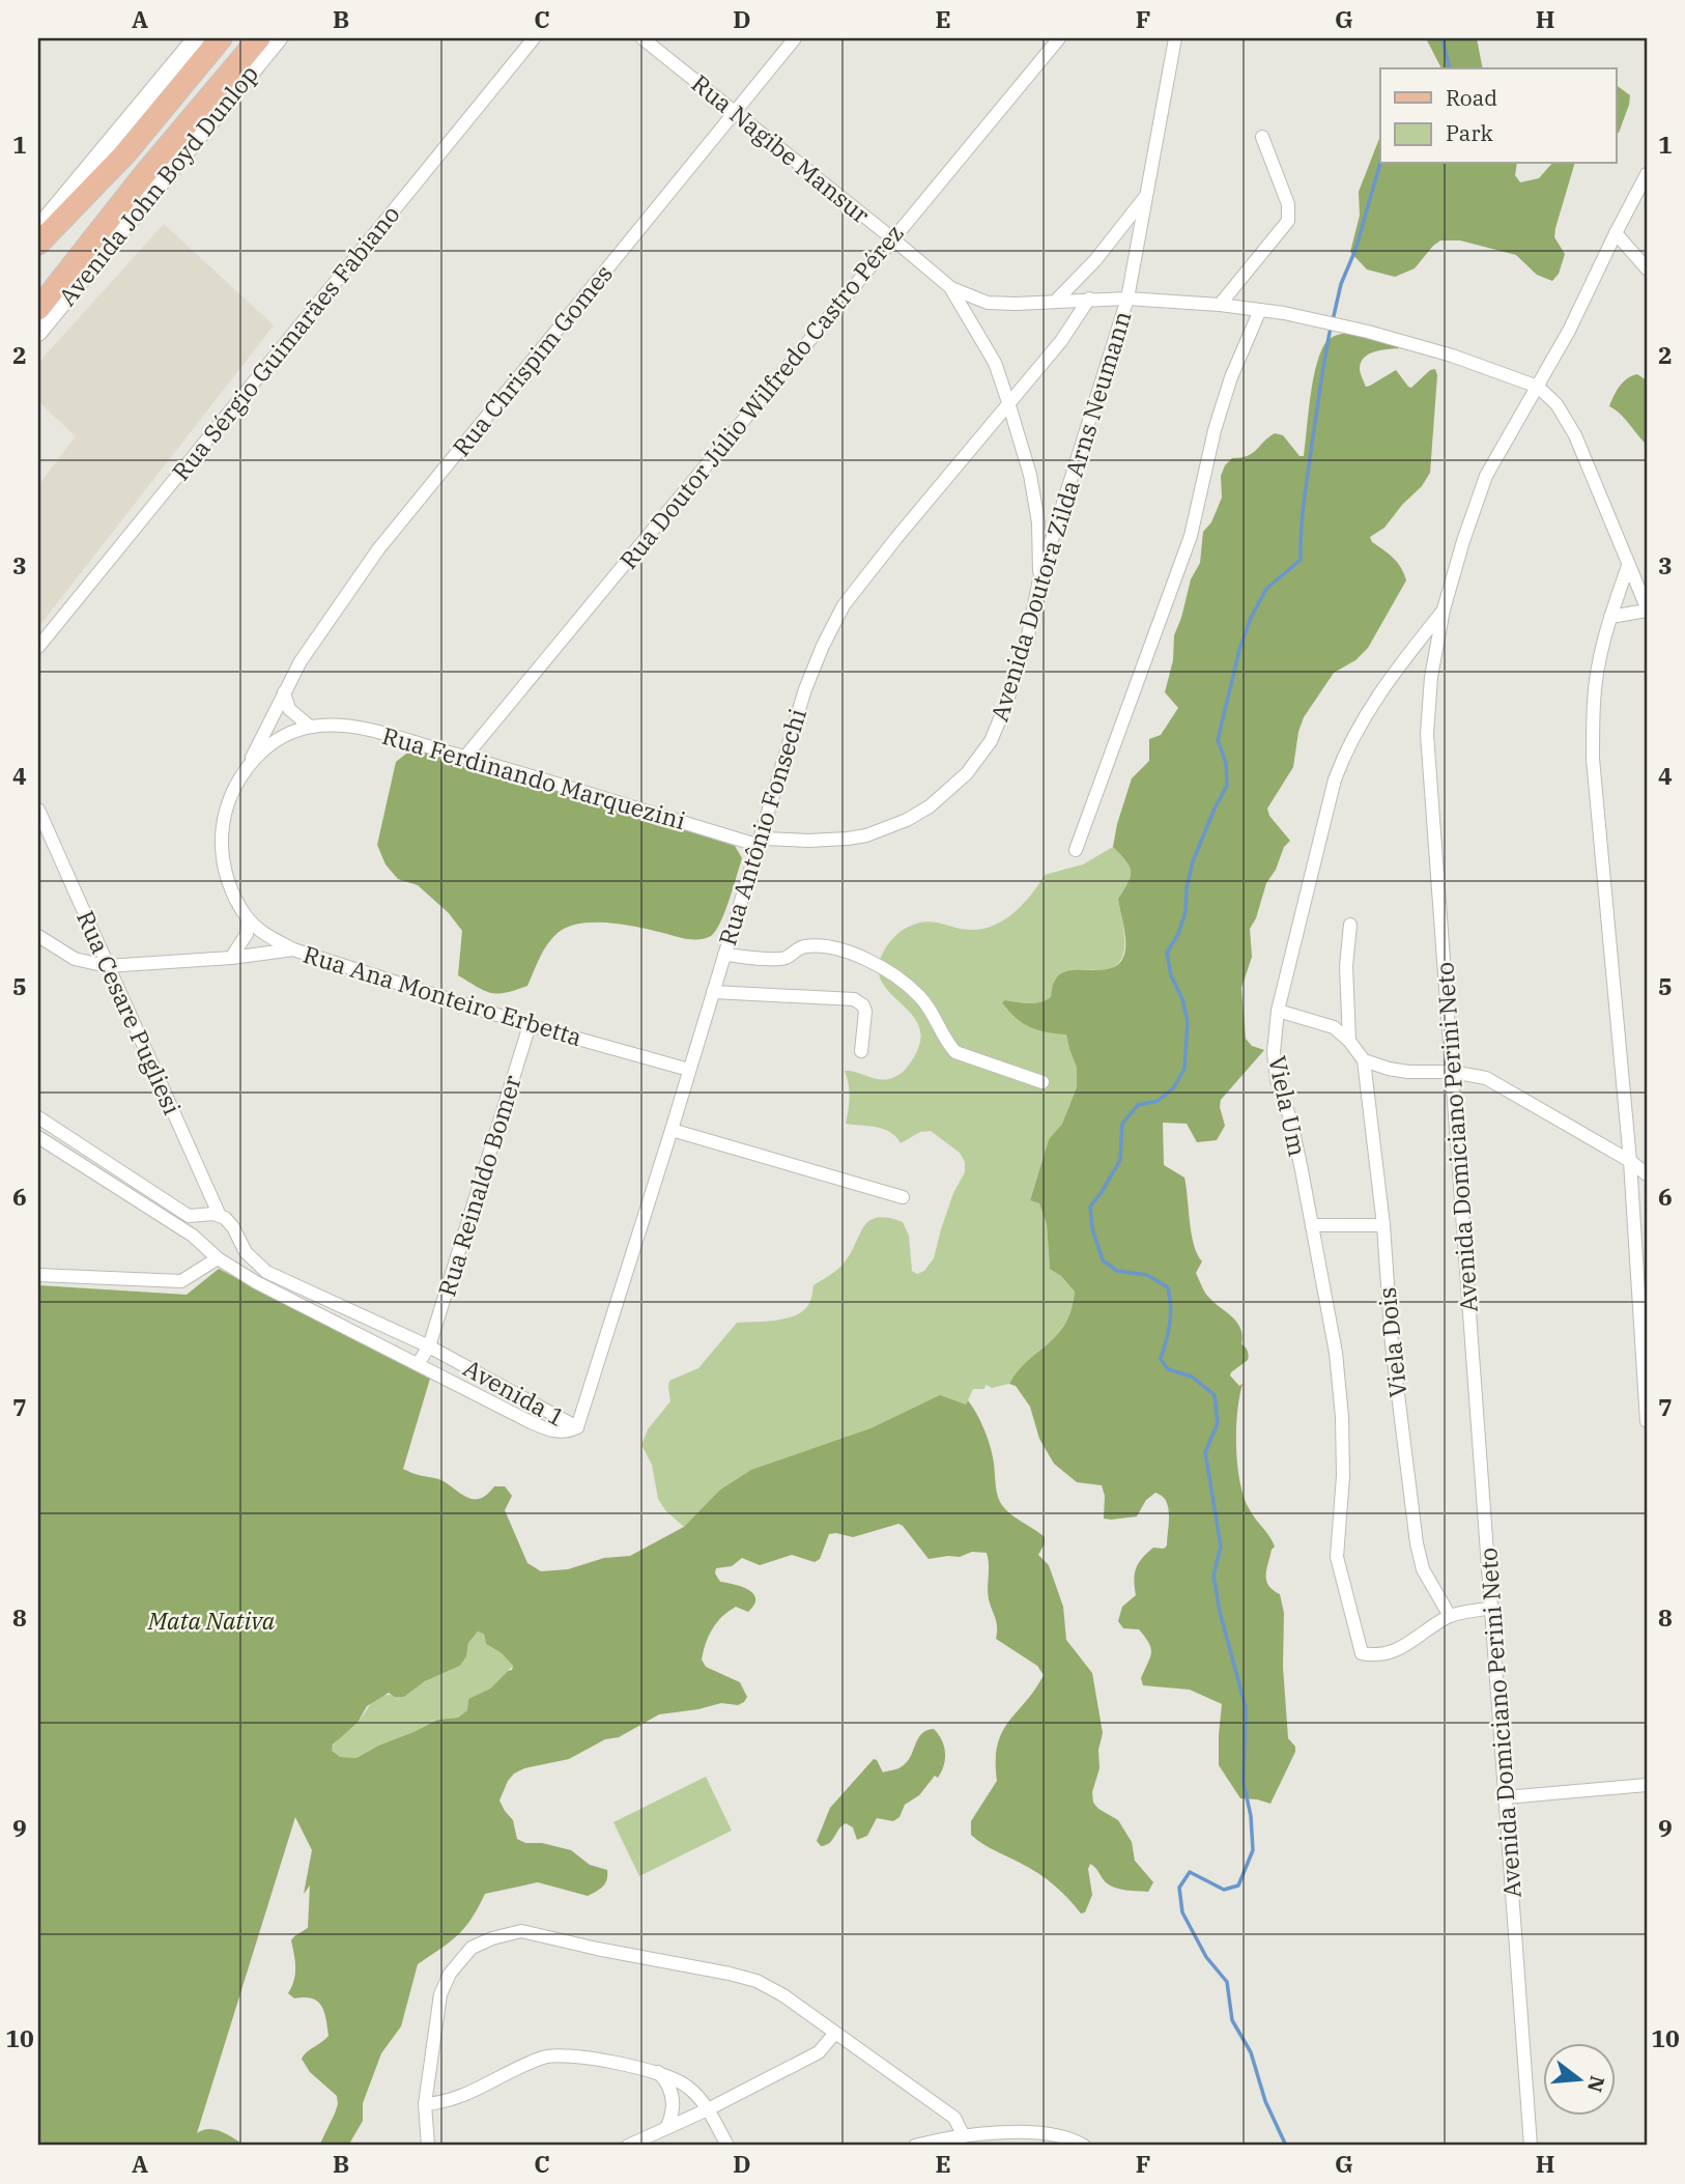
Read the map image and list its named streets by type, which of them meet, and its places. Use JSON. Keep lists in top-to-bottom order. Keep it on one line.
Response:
{"streets":{"main road":["Avenida John Boyd Dunlop"],"street":["Rua Nagibe Mansur","Rua Sérgio Guimarães Fabiano","Rua Chrispim Gomes","Rua Doutor Júlio Wilfredo Castro Pérez","Avenida Doutora Zilda Arns Neumann","Rua Ferdinando Marquezini","Rua Antônio Fonsechi","Rua Ana Monteiro Erbetta","Rua Cesare Pugliesi","Viela Um","Avenida Domiciano Perini Neto","Rua Reinaldo Bomer","Viela Dois","Avenida 1"]},"crossings":[["Rua Nagibe Mansur","Rua Chrispim Gomes"],["Rua Nagibe Mansur","Rua Doutor Júlio Wilfredo Castro Pérez"],["Rua Nagibe Mansur","Avenida Doutora Zilda Arns Neumann"],["Rua Nagibe Mansur","Rua Antônio Fonsechi"],["Rua Nagibe Mansur","Avenida Domiciano Perini Neto"],["Rua Chrispim Gomes","Rua Ferdinando Marquezini"],["Rua Chrispim Gomes","Rua Ana Monteiro Erbetta"],["Rua Doutor Júlio Wilfredo Castro Pérez","Rua Ferdinando Marquezini"],["Avenida Doutora Zilda Arns Neumann","Rua Ferdinando Marquezini"],["Avenida Doutora Zilda Arns Neumann","Rua Antônio Fonsechi"],["Rua Ferdinando Marquezini","Rua Antônio Fonsechi"],["Rua Antônio Fonsechi","Rua Ana Monteiro Erbetta"],["Rua Antônio Fonsechi","Avenida 1"],["Rua Ana Monteiro Erbetta","Rua Cesare Pugliesi"],["Rua Ana Monteiro Erbetta","Rua Reinaldo Bomer"],["Rua Cesare Pugliesi","Avenida 1"],["Viela Um","Avenida Domiciano Perini Neto"],["Viela Um","Viela Dois"],["Rua Reinaldo Bomer","Avenida 1"]],"parks":["Mata Nativa"],"legend":["Road","Park"],"north":"right","grid":{"columns":["A","B","C","D","E","F","G","H"],"rows":["1","2","3","4","5","6","7","8","9","10"]}}
